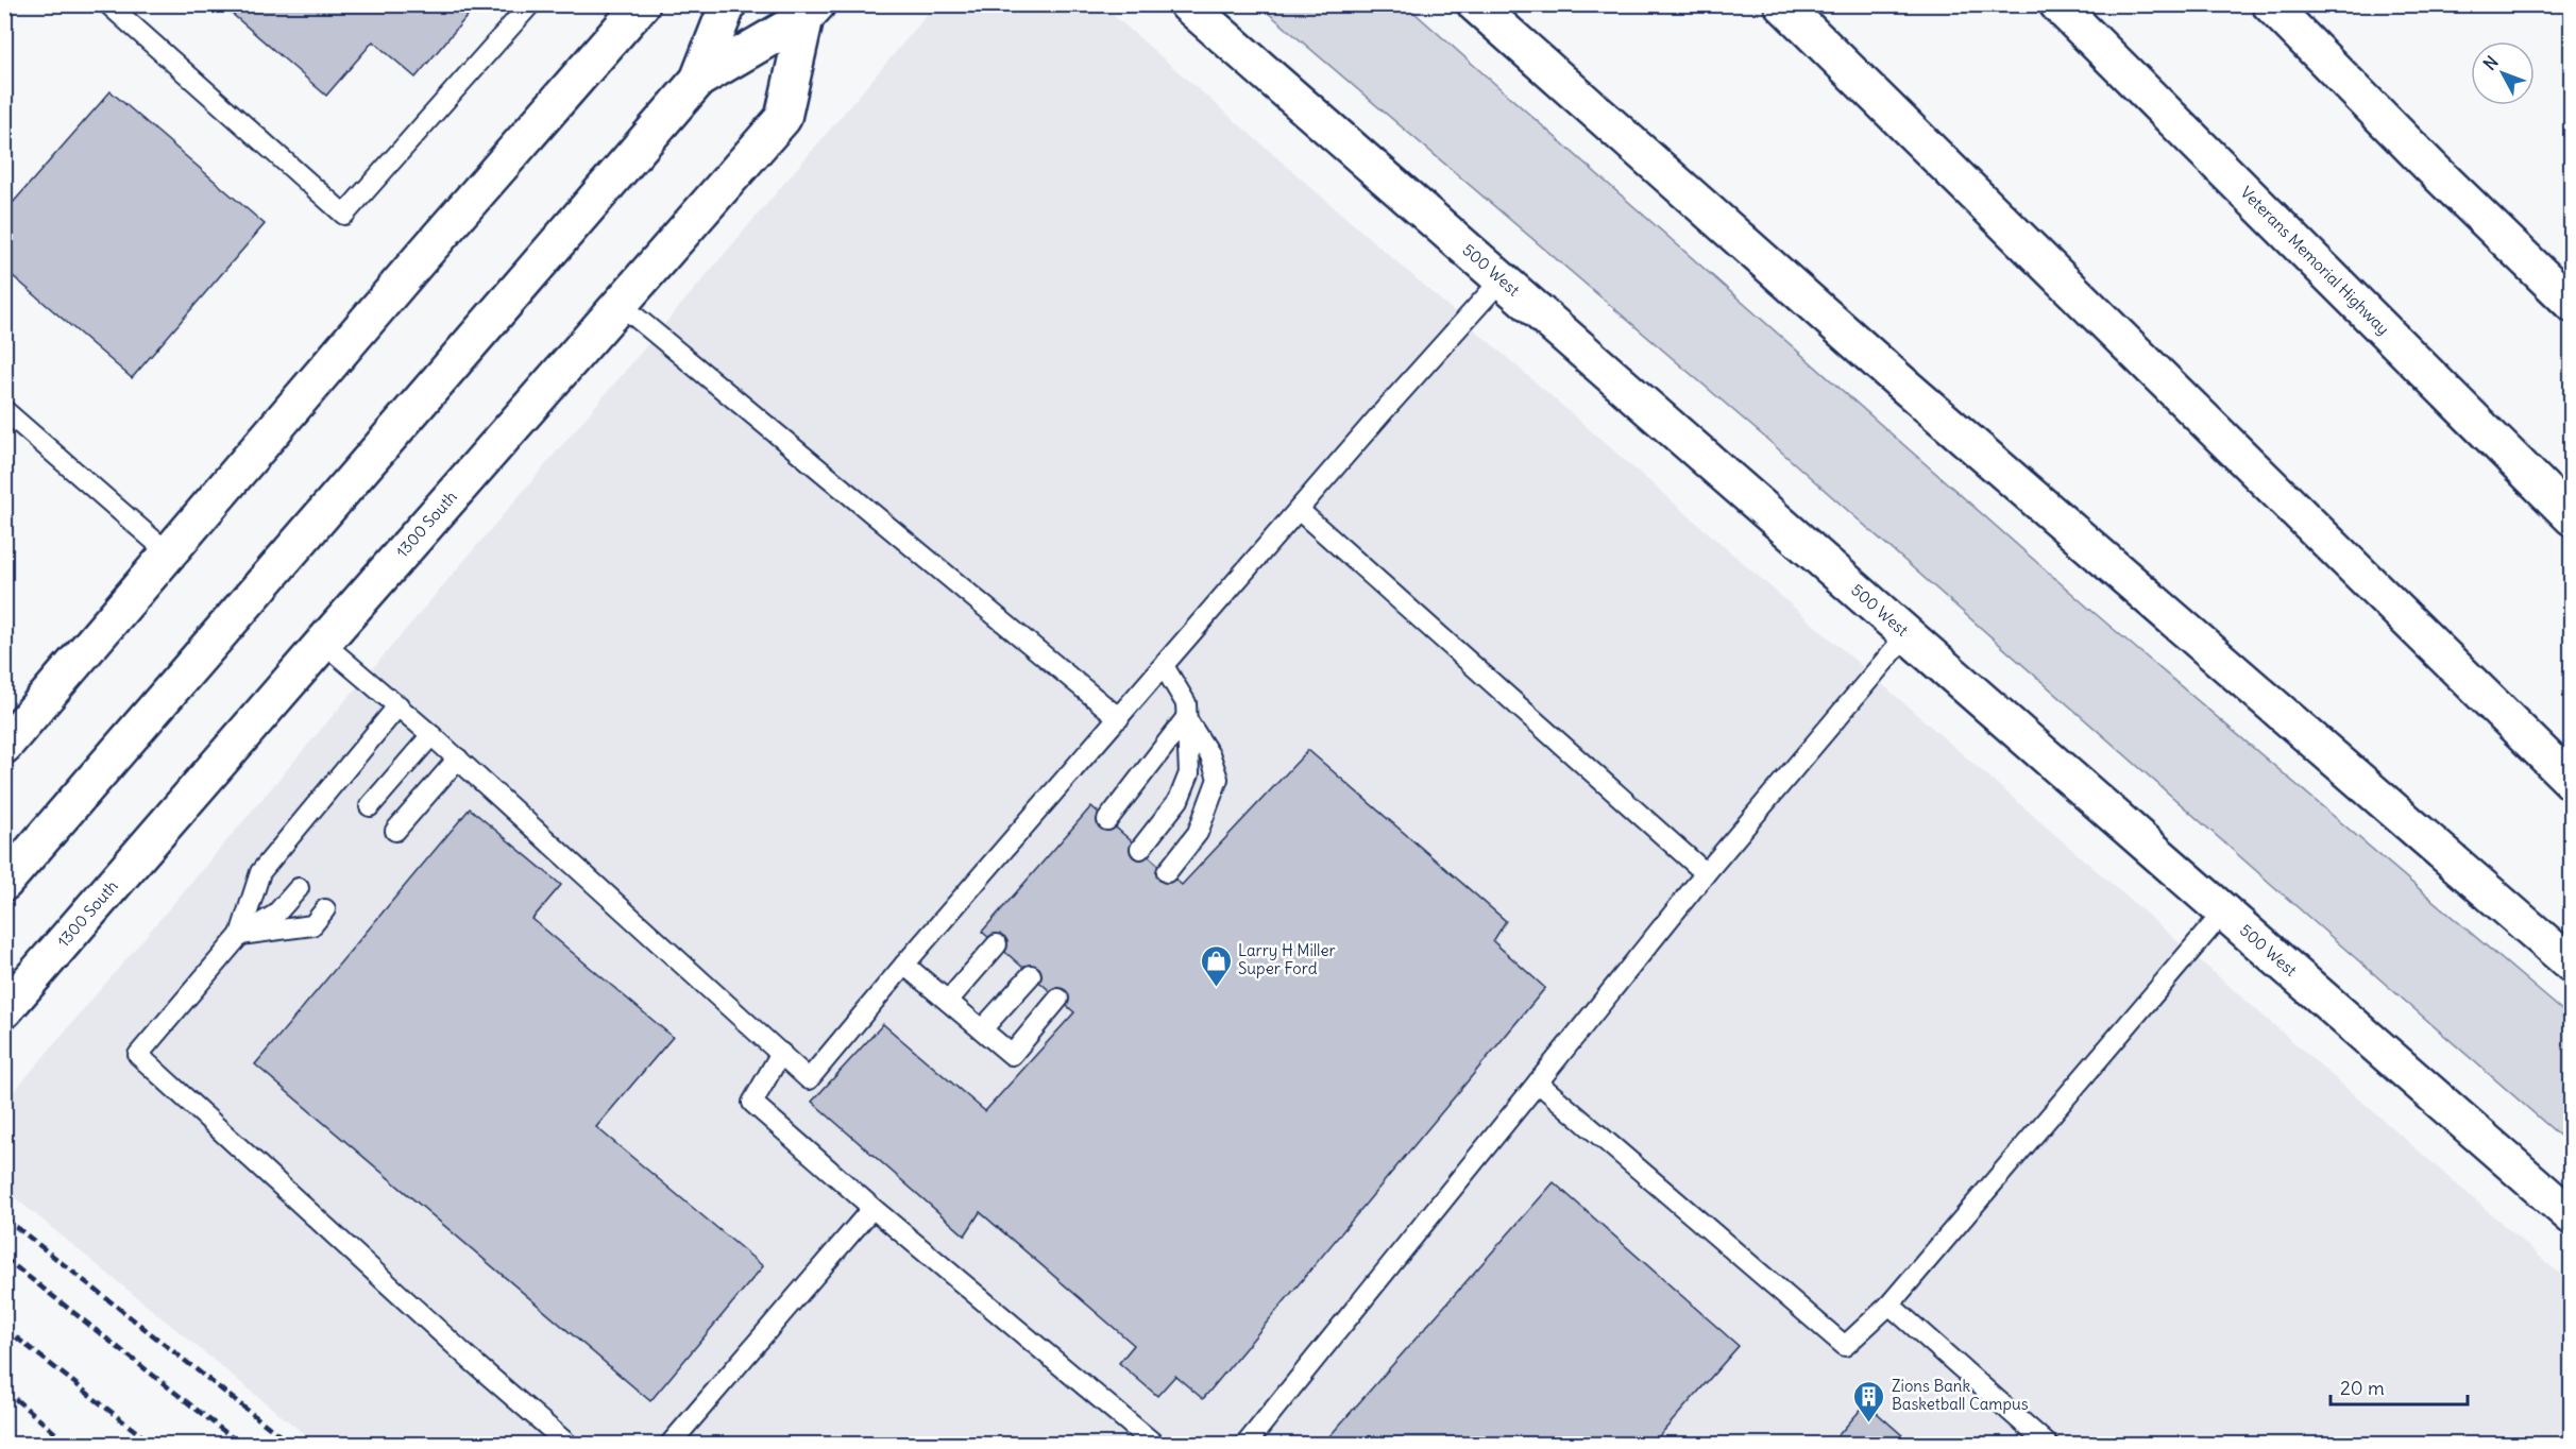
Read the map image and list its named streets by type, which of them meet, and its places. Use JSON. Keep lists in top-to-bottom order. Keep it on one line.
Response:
{"streets":{"main road":["Veterans Memorial Highway","500 West","1300 South"]},"places":{"shop":["Larry H Miller Super Ford"],"building":["Zions Bank Basketball Campus"]},"scale_bar":"20 m","north":"top left"}
